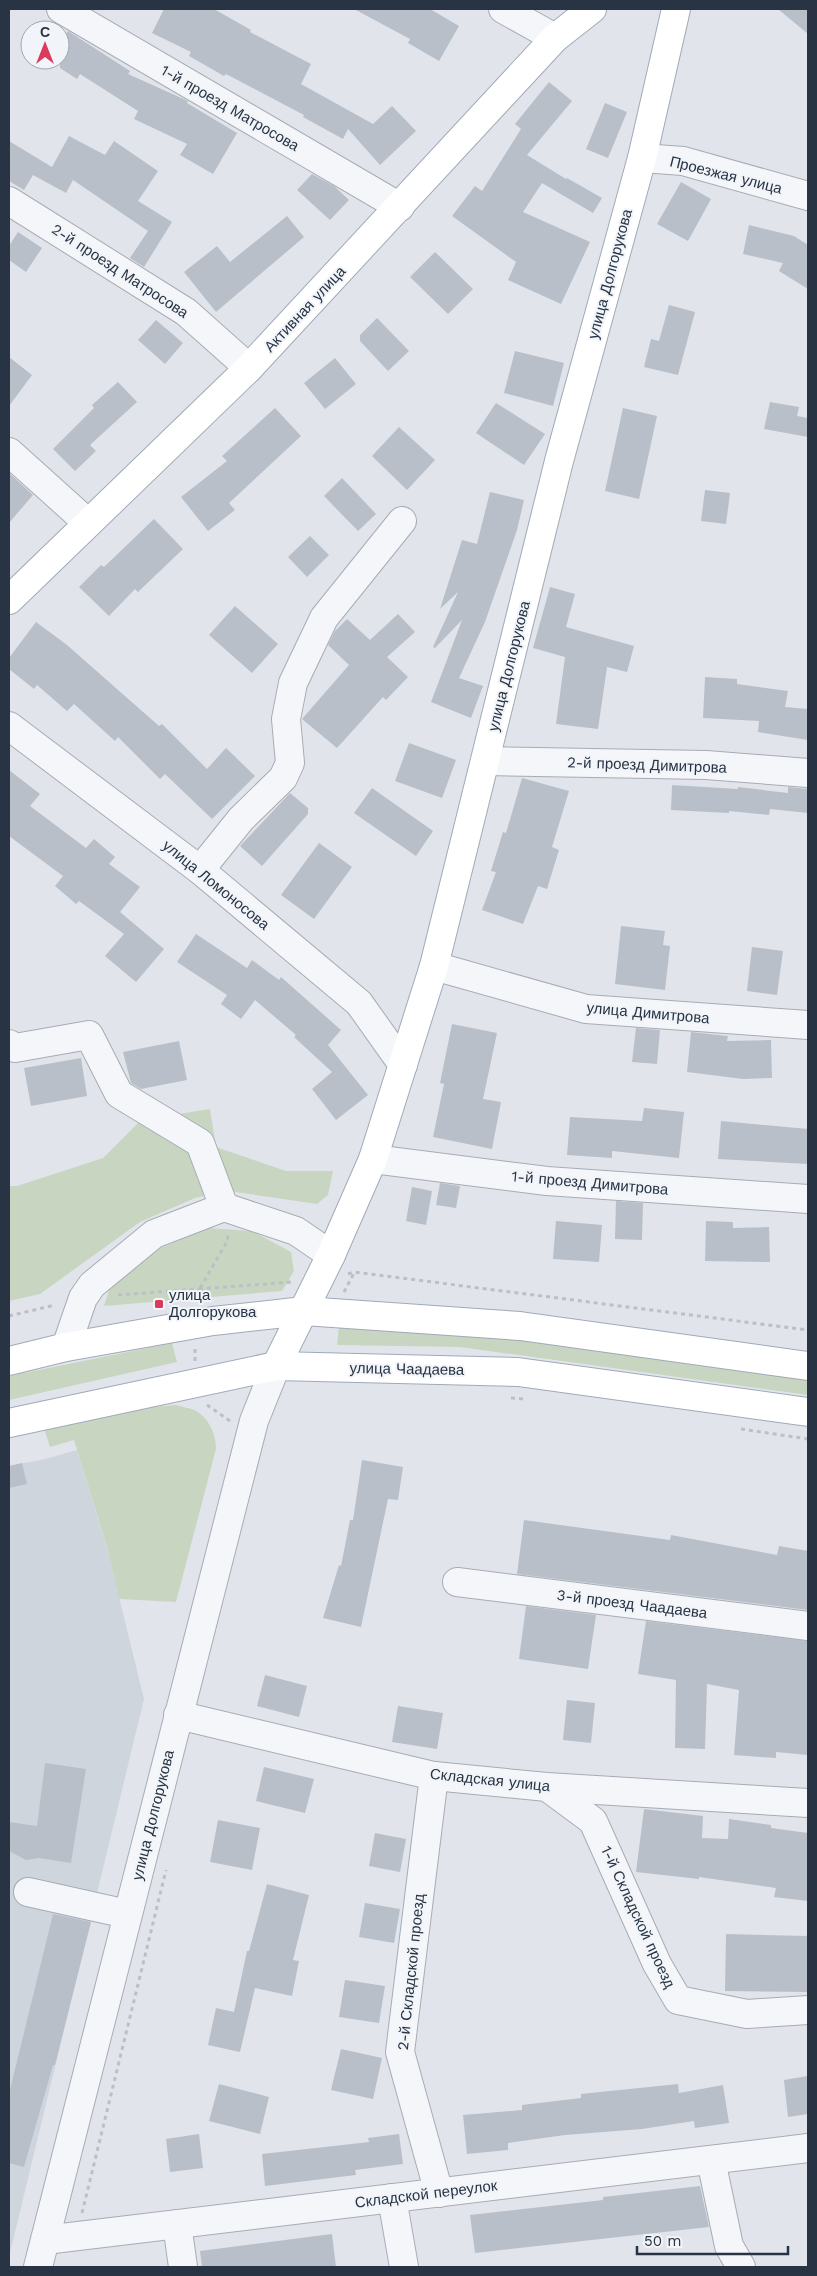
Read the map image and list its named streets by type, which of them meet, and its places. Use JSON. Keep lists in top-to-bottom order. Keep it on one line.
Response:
{"streets":{"main road":["улица Долгорукова","Активная улица","улица Чаадаева"],"street":["1-й проезд Матросова","Проезжая улица","2-й проезд Матросова","2-й проезд Димитрова","улица Ломоносова","улица Димитрова","1-й проезд Димитрова","3-й проезд Чаадаева","Складская улица","1-й Складской проезд","2-й Складской проезд","Складской переулок"]},"crossings":[["1-й проезд Матросова","Активная улица"],["Проезжая улица","улица Долгорукова"],["2-й проезд Матросова","Активная улица"],["улица Долгорукова","2-й проезд Димитрова"],["улица Долгорукова","улица Ломоносова"],["улица Долгорукова","улица Димитрова"],["улица Долгорукова","1-й проезд Димитрова"],["улица Долгорукова","улица Чаадаева"],["улица Долгорукова","Складская улица"],["улица Долгорукова","Складской переулок"],["Складская улица","1-й Складской проезд"],["Складская улица","2-й Складской проезд"],["2-й Складской проезд","Складской переулок"]],"places":{"transit":["улица Долгорукова"]},"scale_bar":"50 m","north":"top"}
